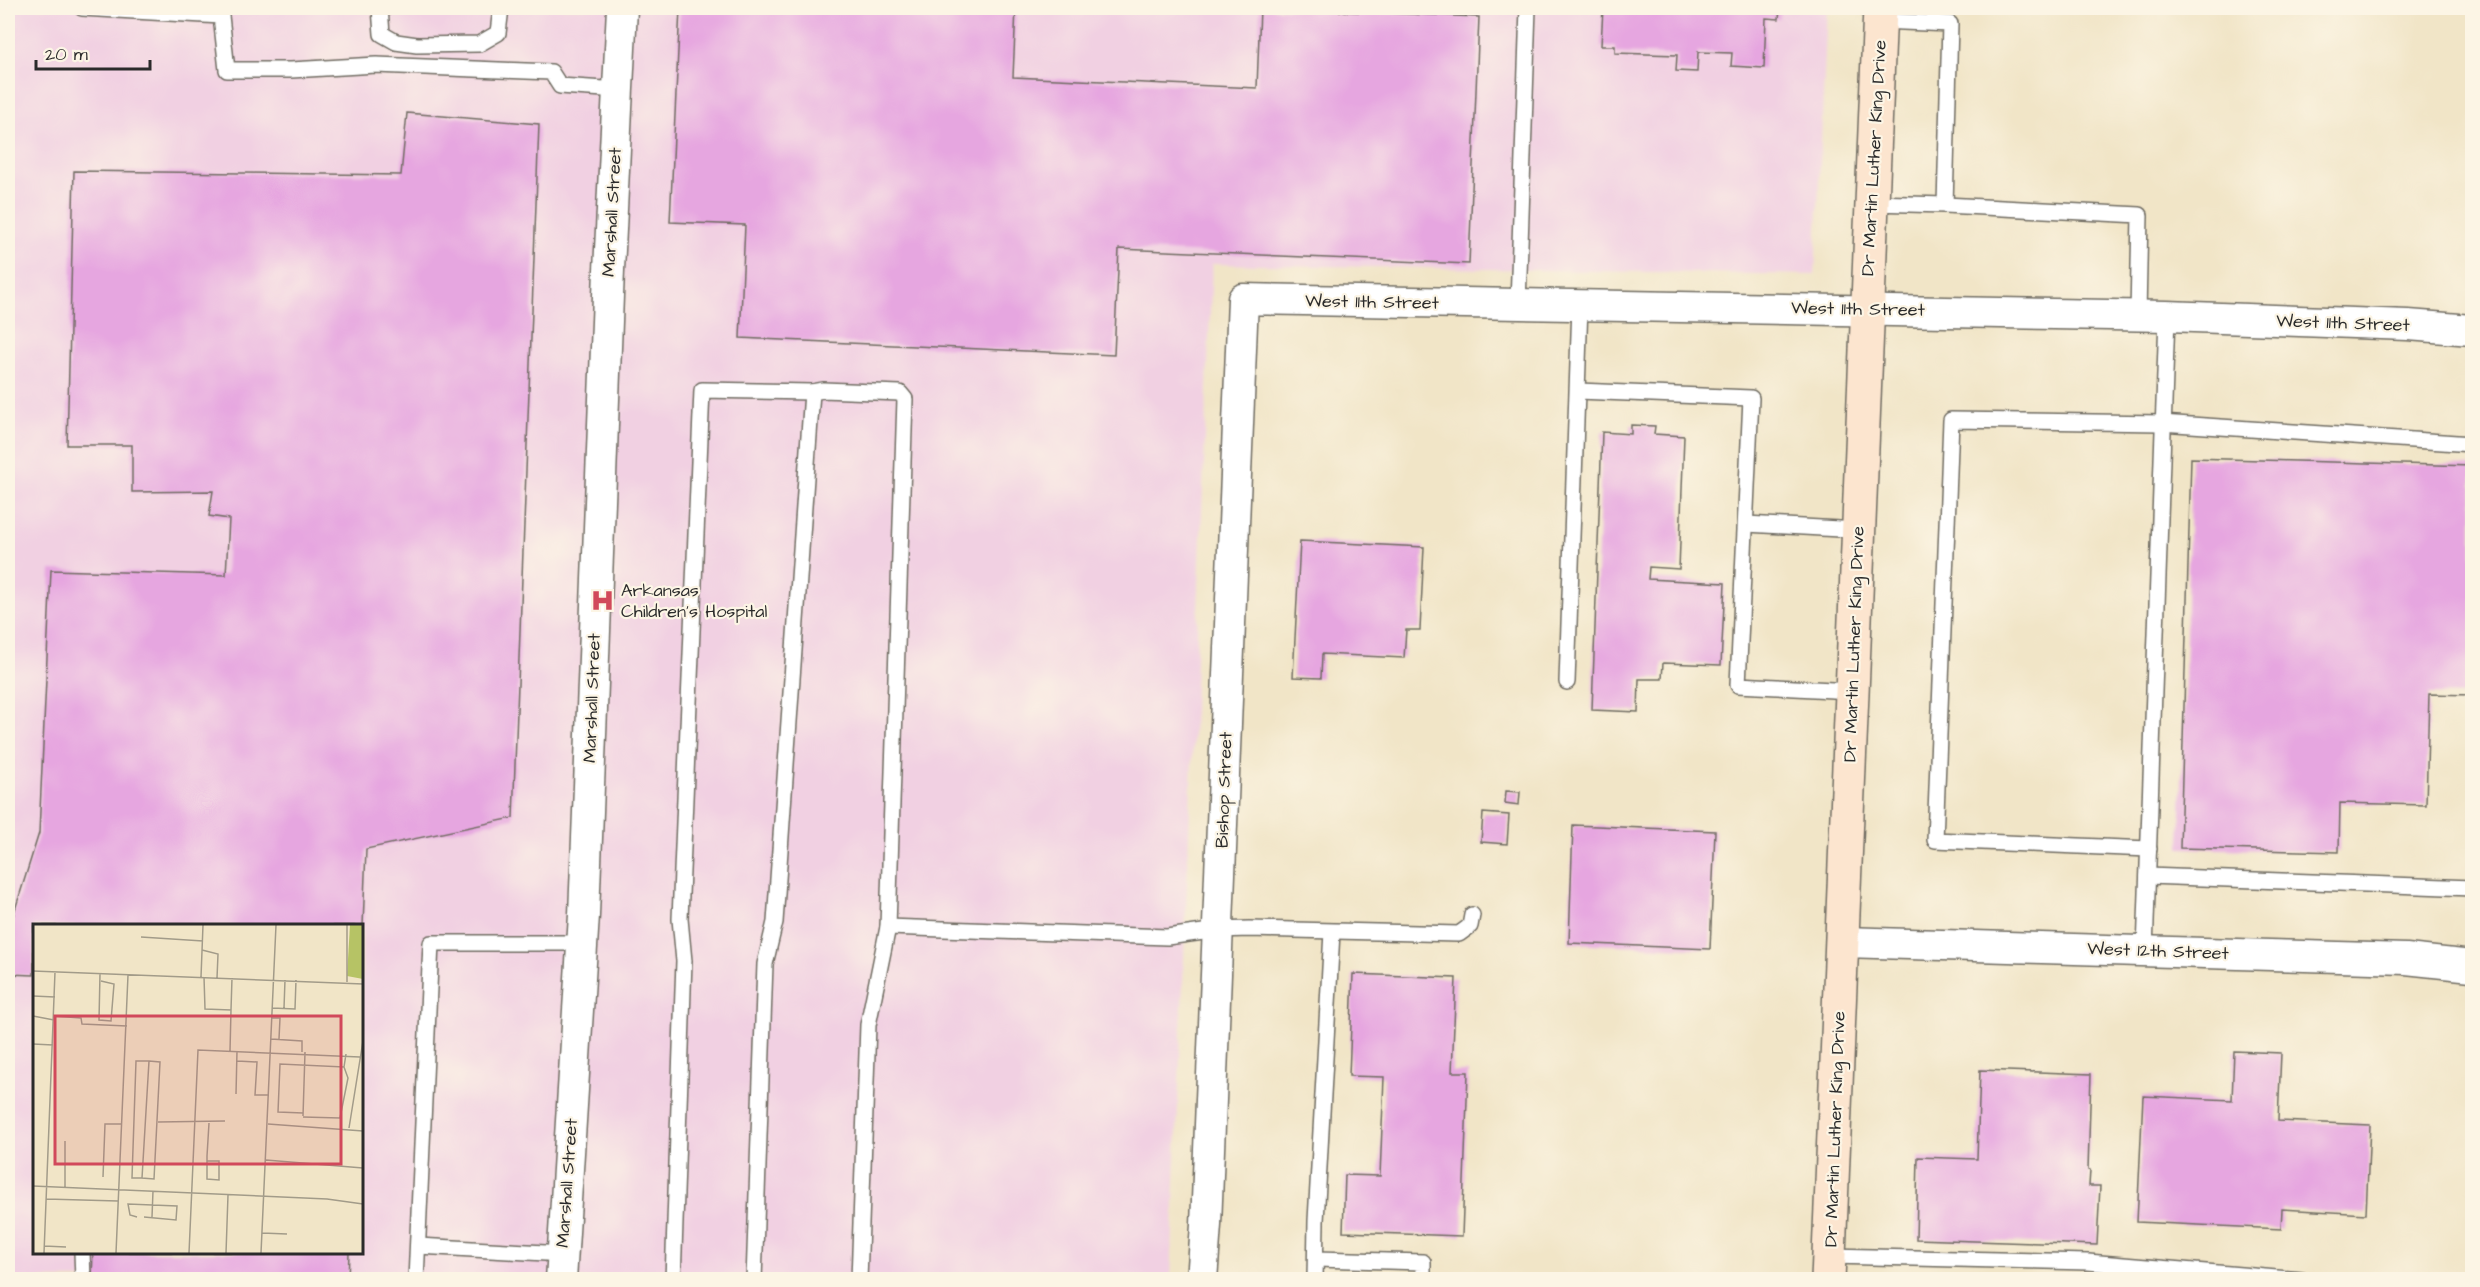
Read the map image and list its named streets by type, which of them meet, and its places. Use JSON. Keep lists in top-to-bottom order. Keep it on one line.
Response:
{"streets":{"main road":["Dr Martin Luther King Drive"],"street":["Marshall Street","West 11th Street","Bishop Street","West 12th Street"]},"crossings":[["Dr Martin Luther King Drive","West 11th Street"],["Dr Martin Luther King Drive","West 12th Street"],["West 11th Street","Bishop Street"]],"places":{"hospital":["Arkansas Children's Hospital"]},"scale_bar":"20 m"}
